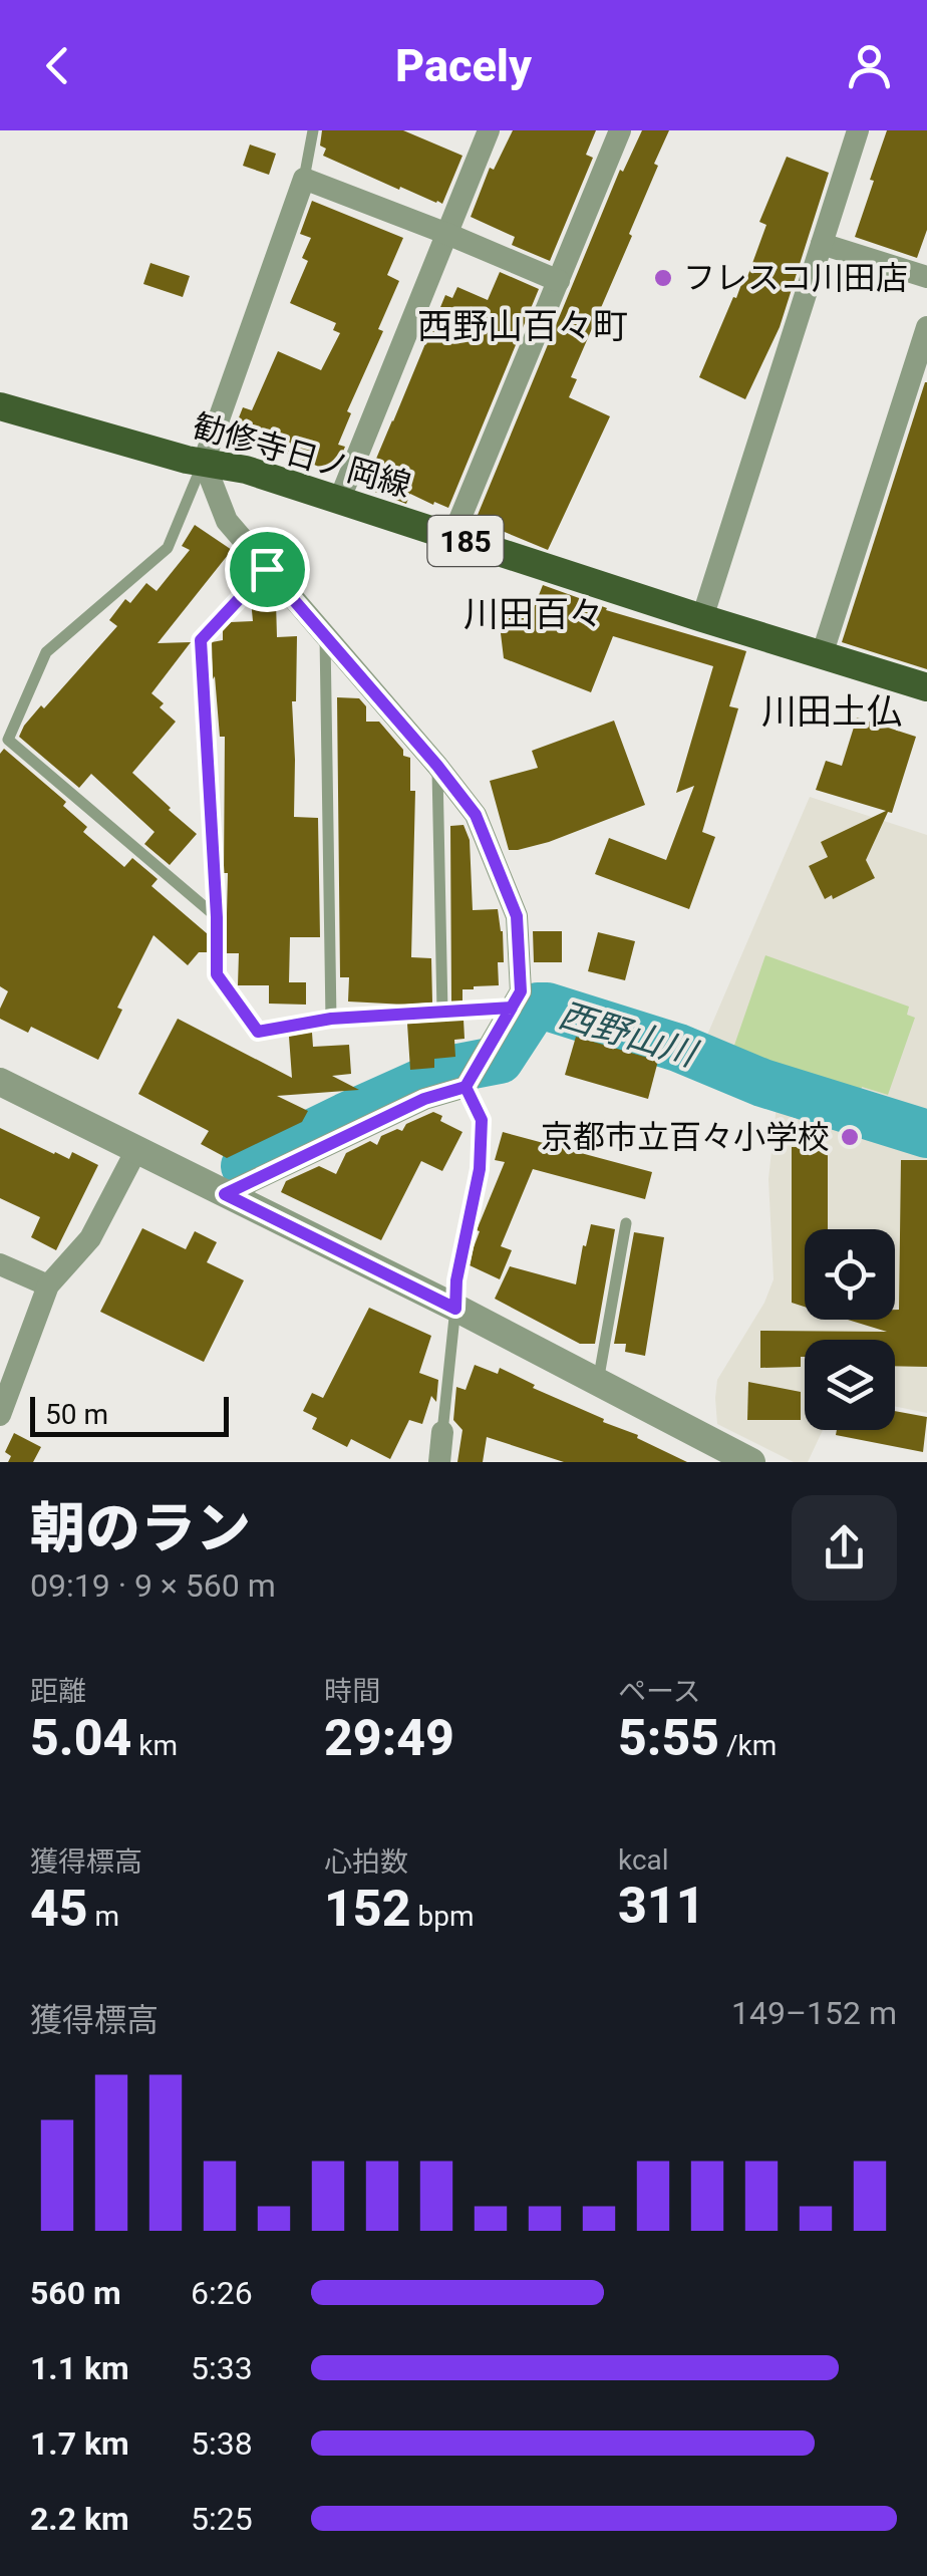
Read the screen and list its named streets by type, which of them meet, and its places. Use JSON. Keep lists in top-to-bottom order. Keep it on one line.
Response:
{"streets":{"main road":["勧修寺日ノ岡線","185"]},"districts":["西野山百々町","川田百々","川田土仏"],"water":["西野山川"],"places":["フレスコ川田店","京都市立百々小学校"],"scale_bar":"50 m","page":{"header":"Pacely","scale":"50 m","heading":["朝のラン","09:19 · 9 × 560 m"],"stats":[["距離","5.04 km"],["時間","29:49"],["ペース","5:55 /km"],["獲得標高","45 m"],["心拍数","152 bpm"],["kcal","311"]],"chart":["獲得標高","149–152 m"],"list":[{"name":"560 m","note":"6:26"},{"name":"1.1 km","note":"5:33"},{"name":"1.7 km","note":"5:38"},{"name":"2.2 km","note":"5:25"}]}}
